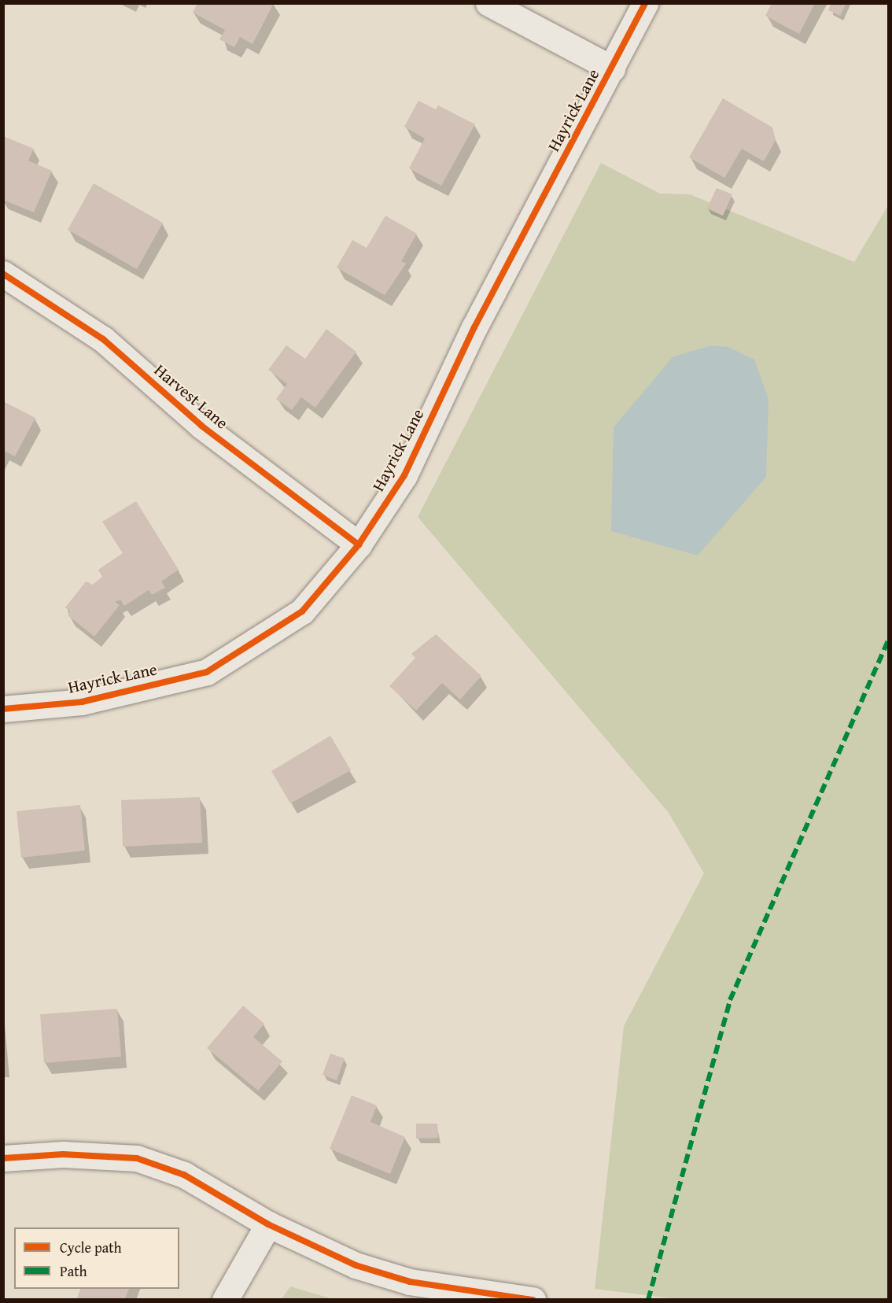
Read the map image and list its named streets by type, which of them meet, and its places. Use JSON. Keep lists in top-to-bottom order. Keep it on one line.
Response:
{"streets":{"street":["Hayrick Lane","Harvest Lane"]},"crossings":[["Hayrick Lane","Harvest Lane"]],"legend":["Cycle path","Path"]}
